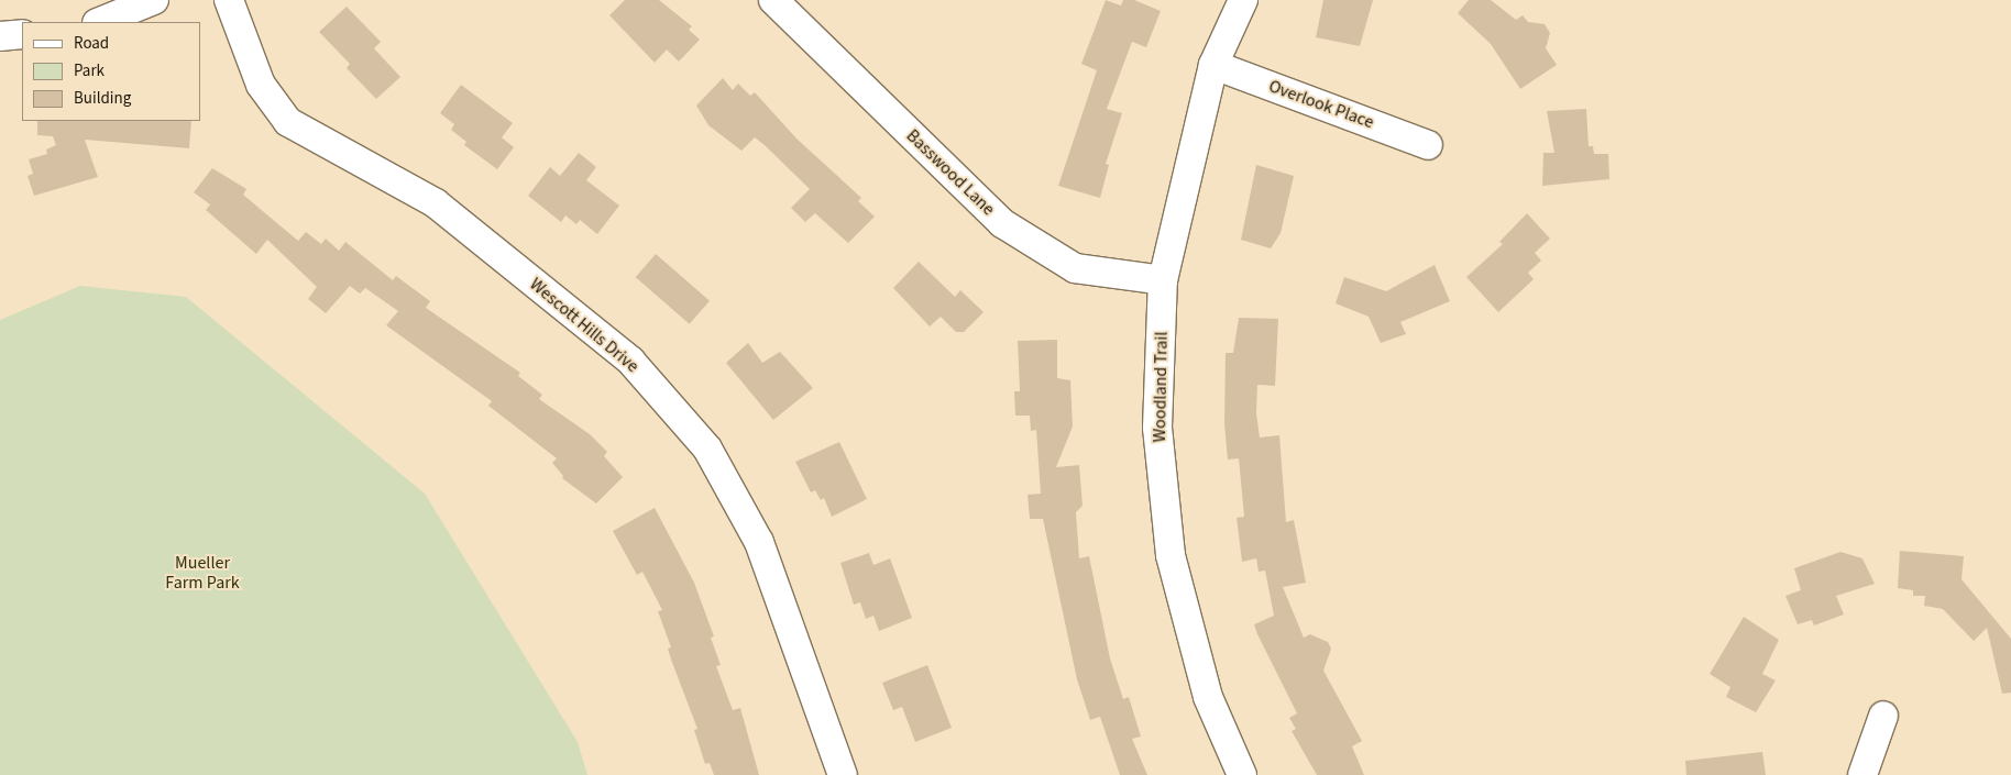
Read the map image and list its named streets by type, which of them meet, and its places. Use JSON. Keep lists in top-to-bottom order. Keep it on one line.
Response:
{"streets":{"street":["Overlook Place","Basswood Lane","Wescott Hills Drive","Woodland Trail"]},"crossings":[["Overlook Place","Woodland Trail"],["Basswood Lane","Woodland Trail"]],"parks":["Mueller Farm Park"],"legend":["Road","Park","Building"]}
